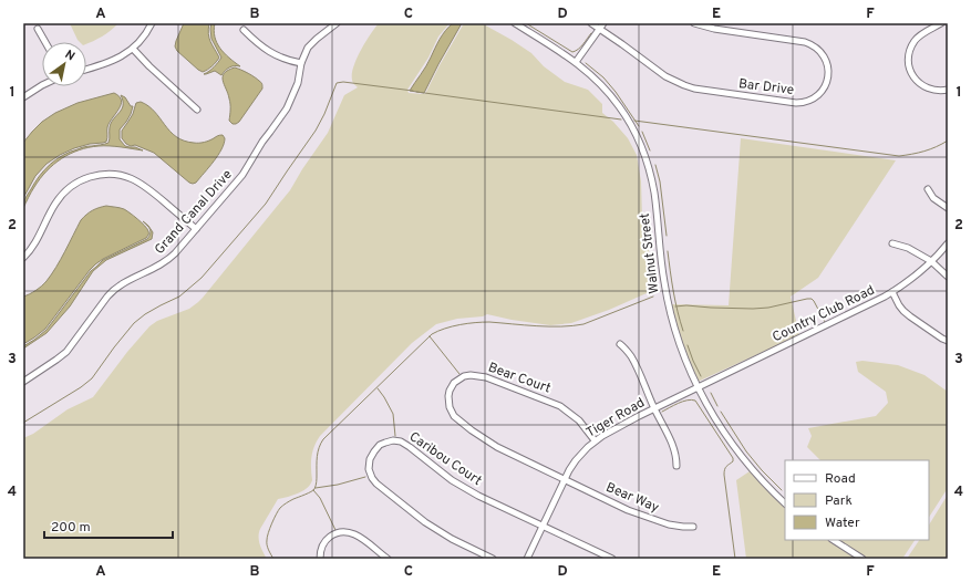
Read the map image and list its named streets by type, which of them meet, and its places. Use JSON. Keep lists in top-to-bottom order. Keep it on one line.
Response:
{"streets":{"street":["Bar Drive","Grand Canal Drive","Walnut Street","Country Club Road","Bear Court","Tiger Road","Caribou Court","Bear Way"]},"crossings":[["Walnut Street","Country Club Road"],["Walnut Street","Tiger Road"],["Country Club Road","Tiger Road"],["Bear Court","Tiger Road"],["Bear Court","Bear Way"],["Tiger Road","Caribou Court"],["Tiger Road","Bear Way"]],"legend":["Road","Park","Water"],"scale_bar":"200 m","north":"top right","grid":{"columns":["A","B","C","D","E","F"],"rows":["1","2","3","4"]}}
